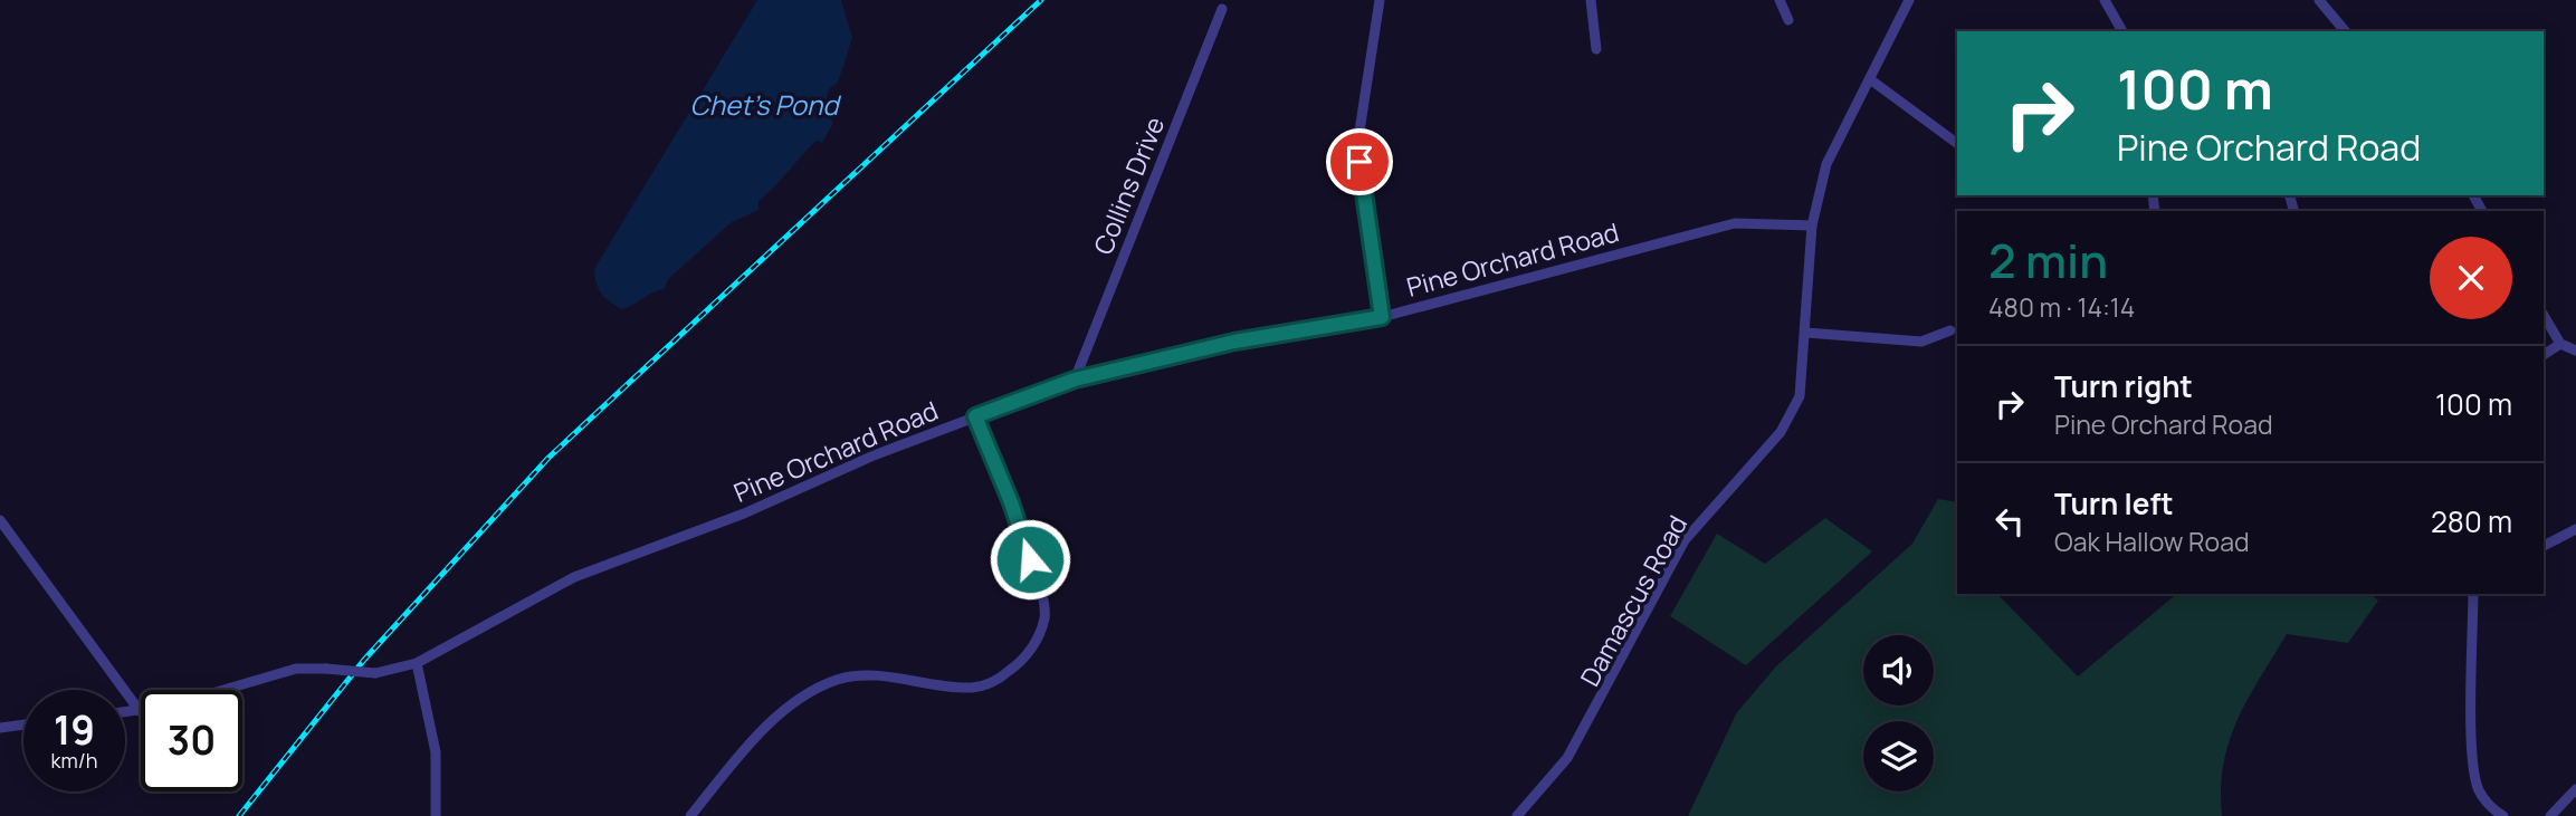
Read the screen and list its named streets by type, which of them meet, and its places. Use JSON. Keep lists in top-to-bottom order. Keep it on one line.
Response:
{"streets":{"street":["Collins Drive","Pine Orchard Road","Damascus Road"]},"crossings":[["Collins Drive","Pine Orchard Road"],["Pine Orchard Road","Damascus Road"]],"water":["Chet's Pond"],"page":{"turn":["100 m","Pine Orchard Road"],"heading":["2 min","480 m · 14:14"],"list":[{"name":"Turn right","note":"Pine Orchard Road","value":"100 m"},{"name":"Turn left","note":"Oak Hallow Road","value":"280 m"}],"speed":"19 km/h","limit":"30"}}
